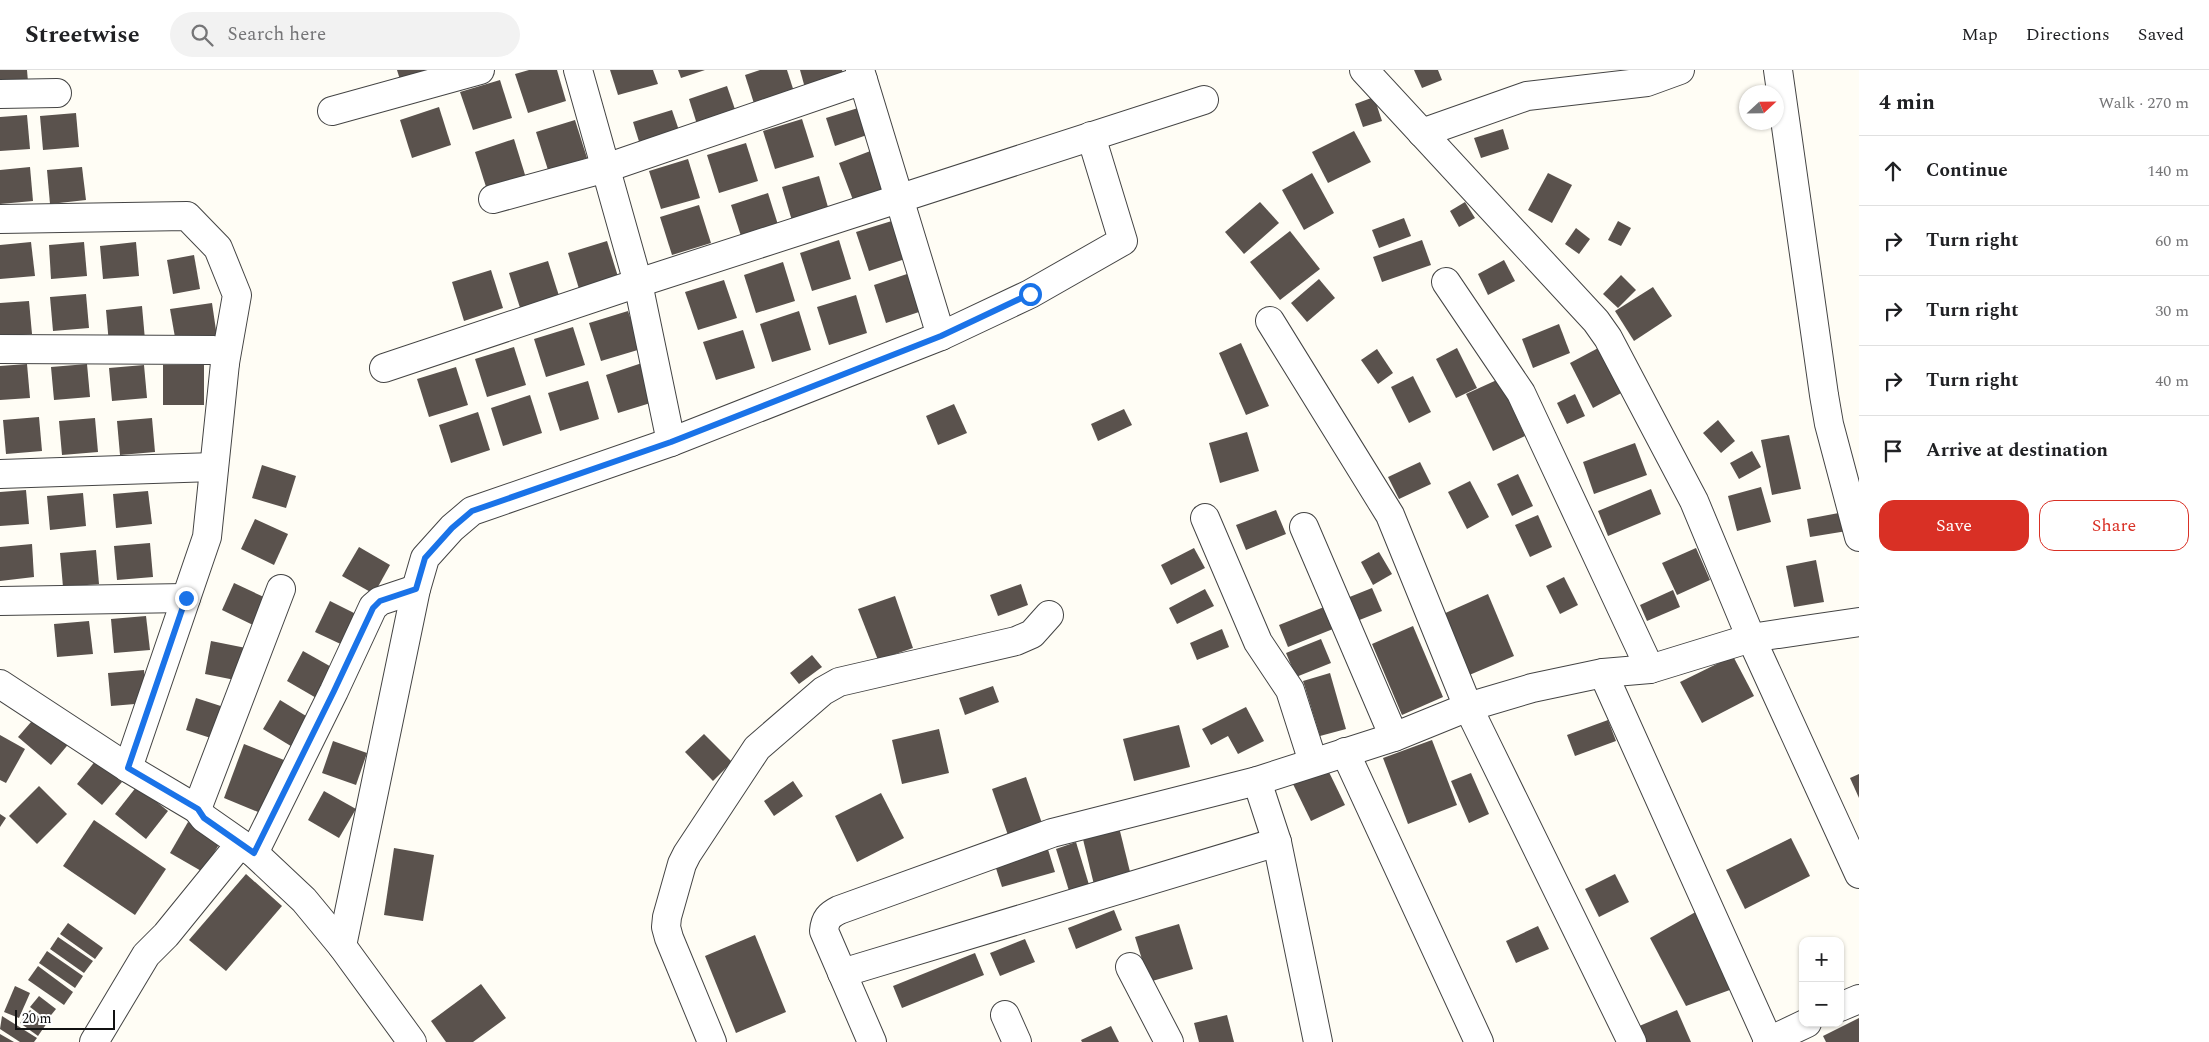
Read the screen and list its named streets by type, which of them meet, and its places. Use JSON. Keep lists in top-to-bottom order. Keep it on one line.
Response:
{"scale_bar":"20 m","north":"right","page":{"header":"Streetwise","search":"Search here","nav":["Map","Directions","Saved"],"heading":["4 min","Walk · 270 m"],"list":[["Continue","140 m"],["Turn right","60 m"],["Turn right","30 m"],["Turn right","40 m"],"Arrive at destination"],"buttons":["Save","Share"],"map_buttons":["+","−"],"scale":"20 m"}}
